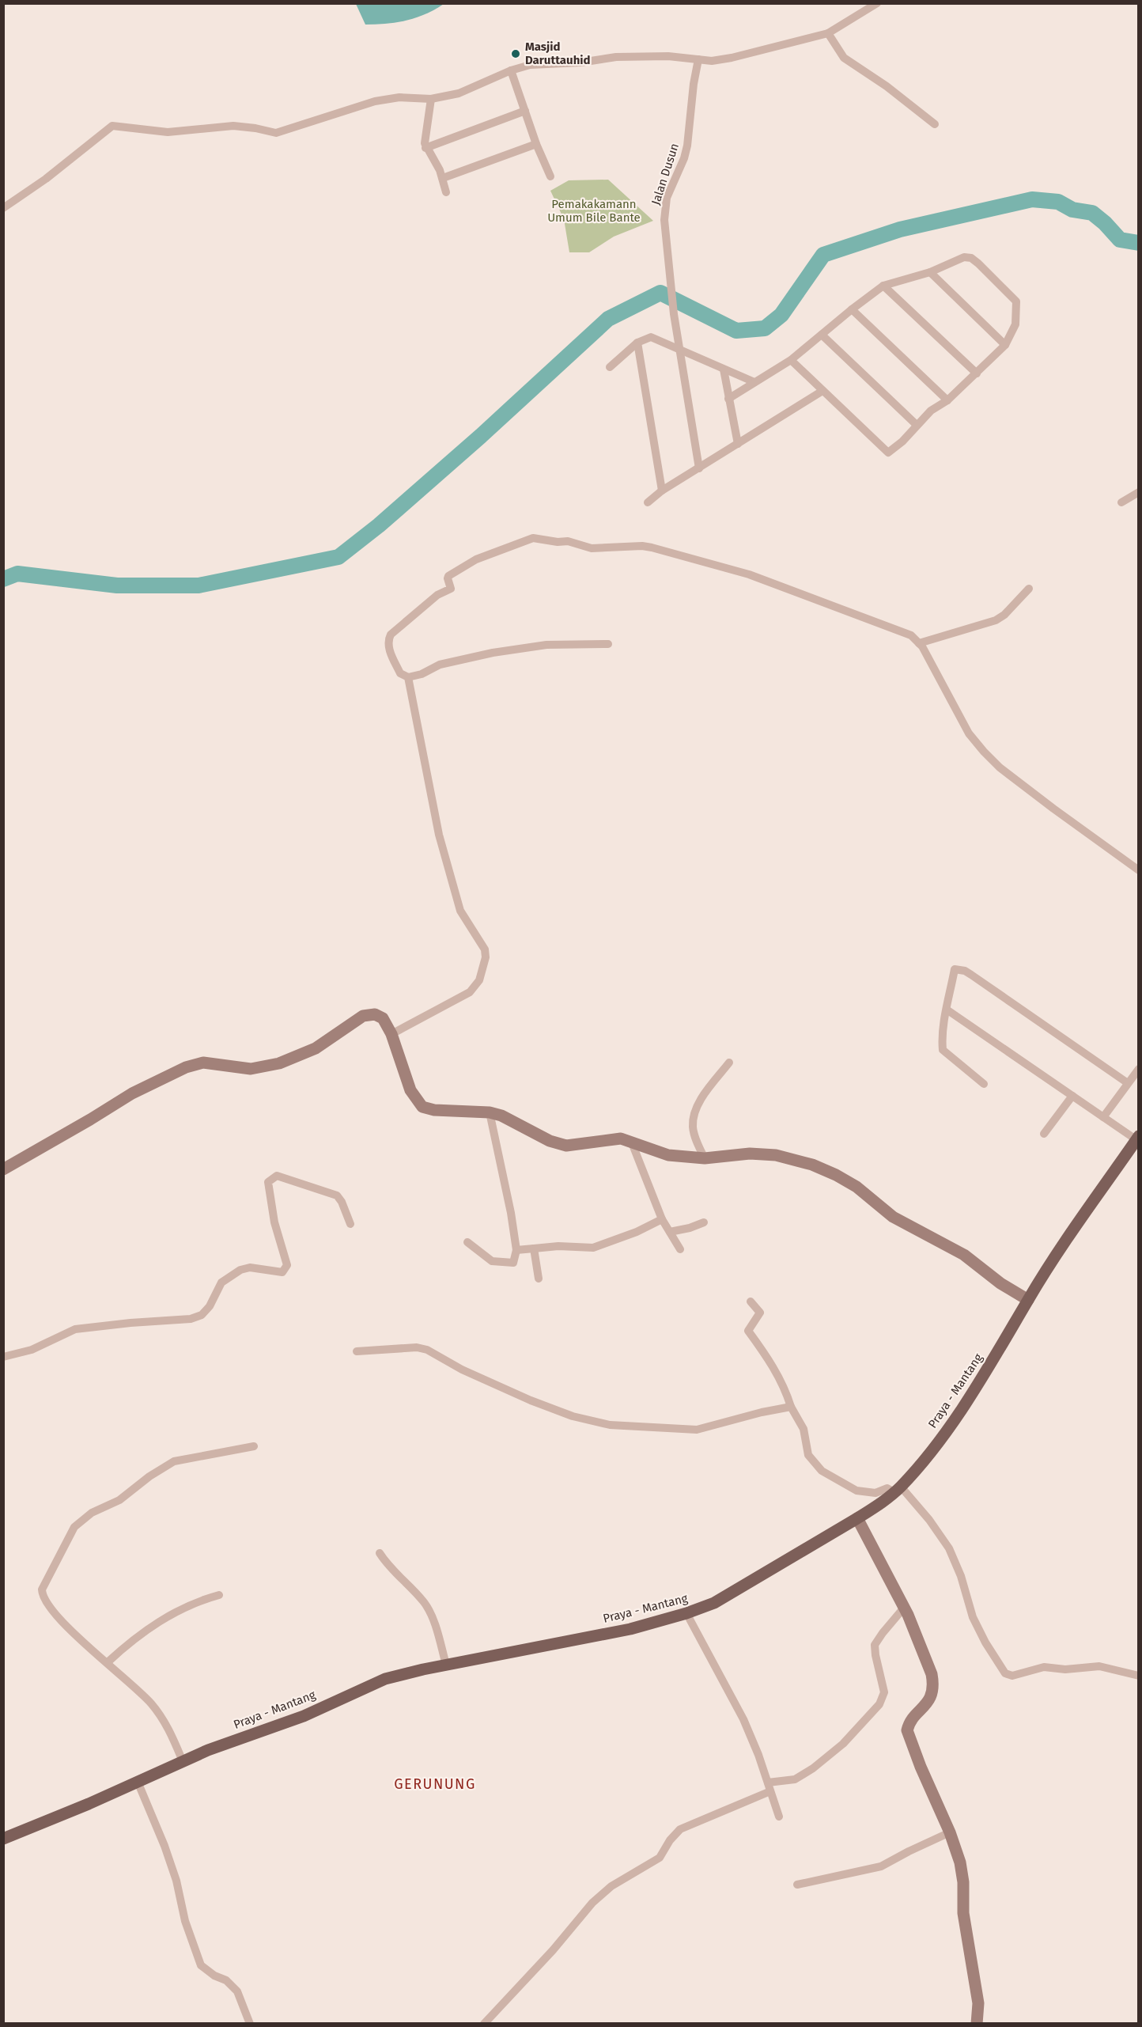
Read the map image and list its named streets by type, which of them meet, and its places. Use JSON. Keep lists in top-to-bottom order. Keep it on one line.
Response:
{"streets":{"main road":["Praya - Mantang"],"street":["Jalan Dusun"]},"districts":["GERUNUNG"],"parks":["Pemakakamann Umum Bile Bante"],"places":["Masjid Daruttauhid"]}
